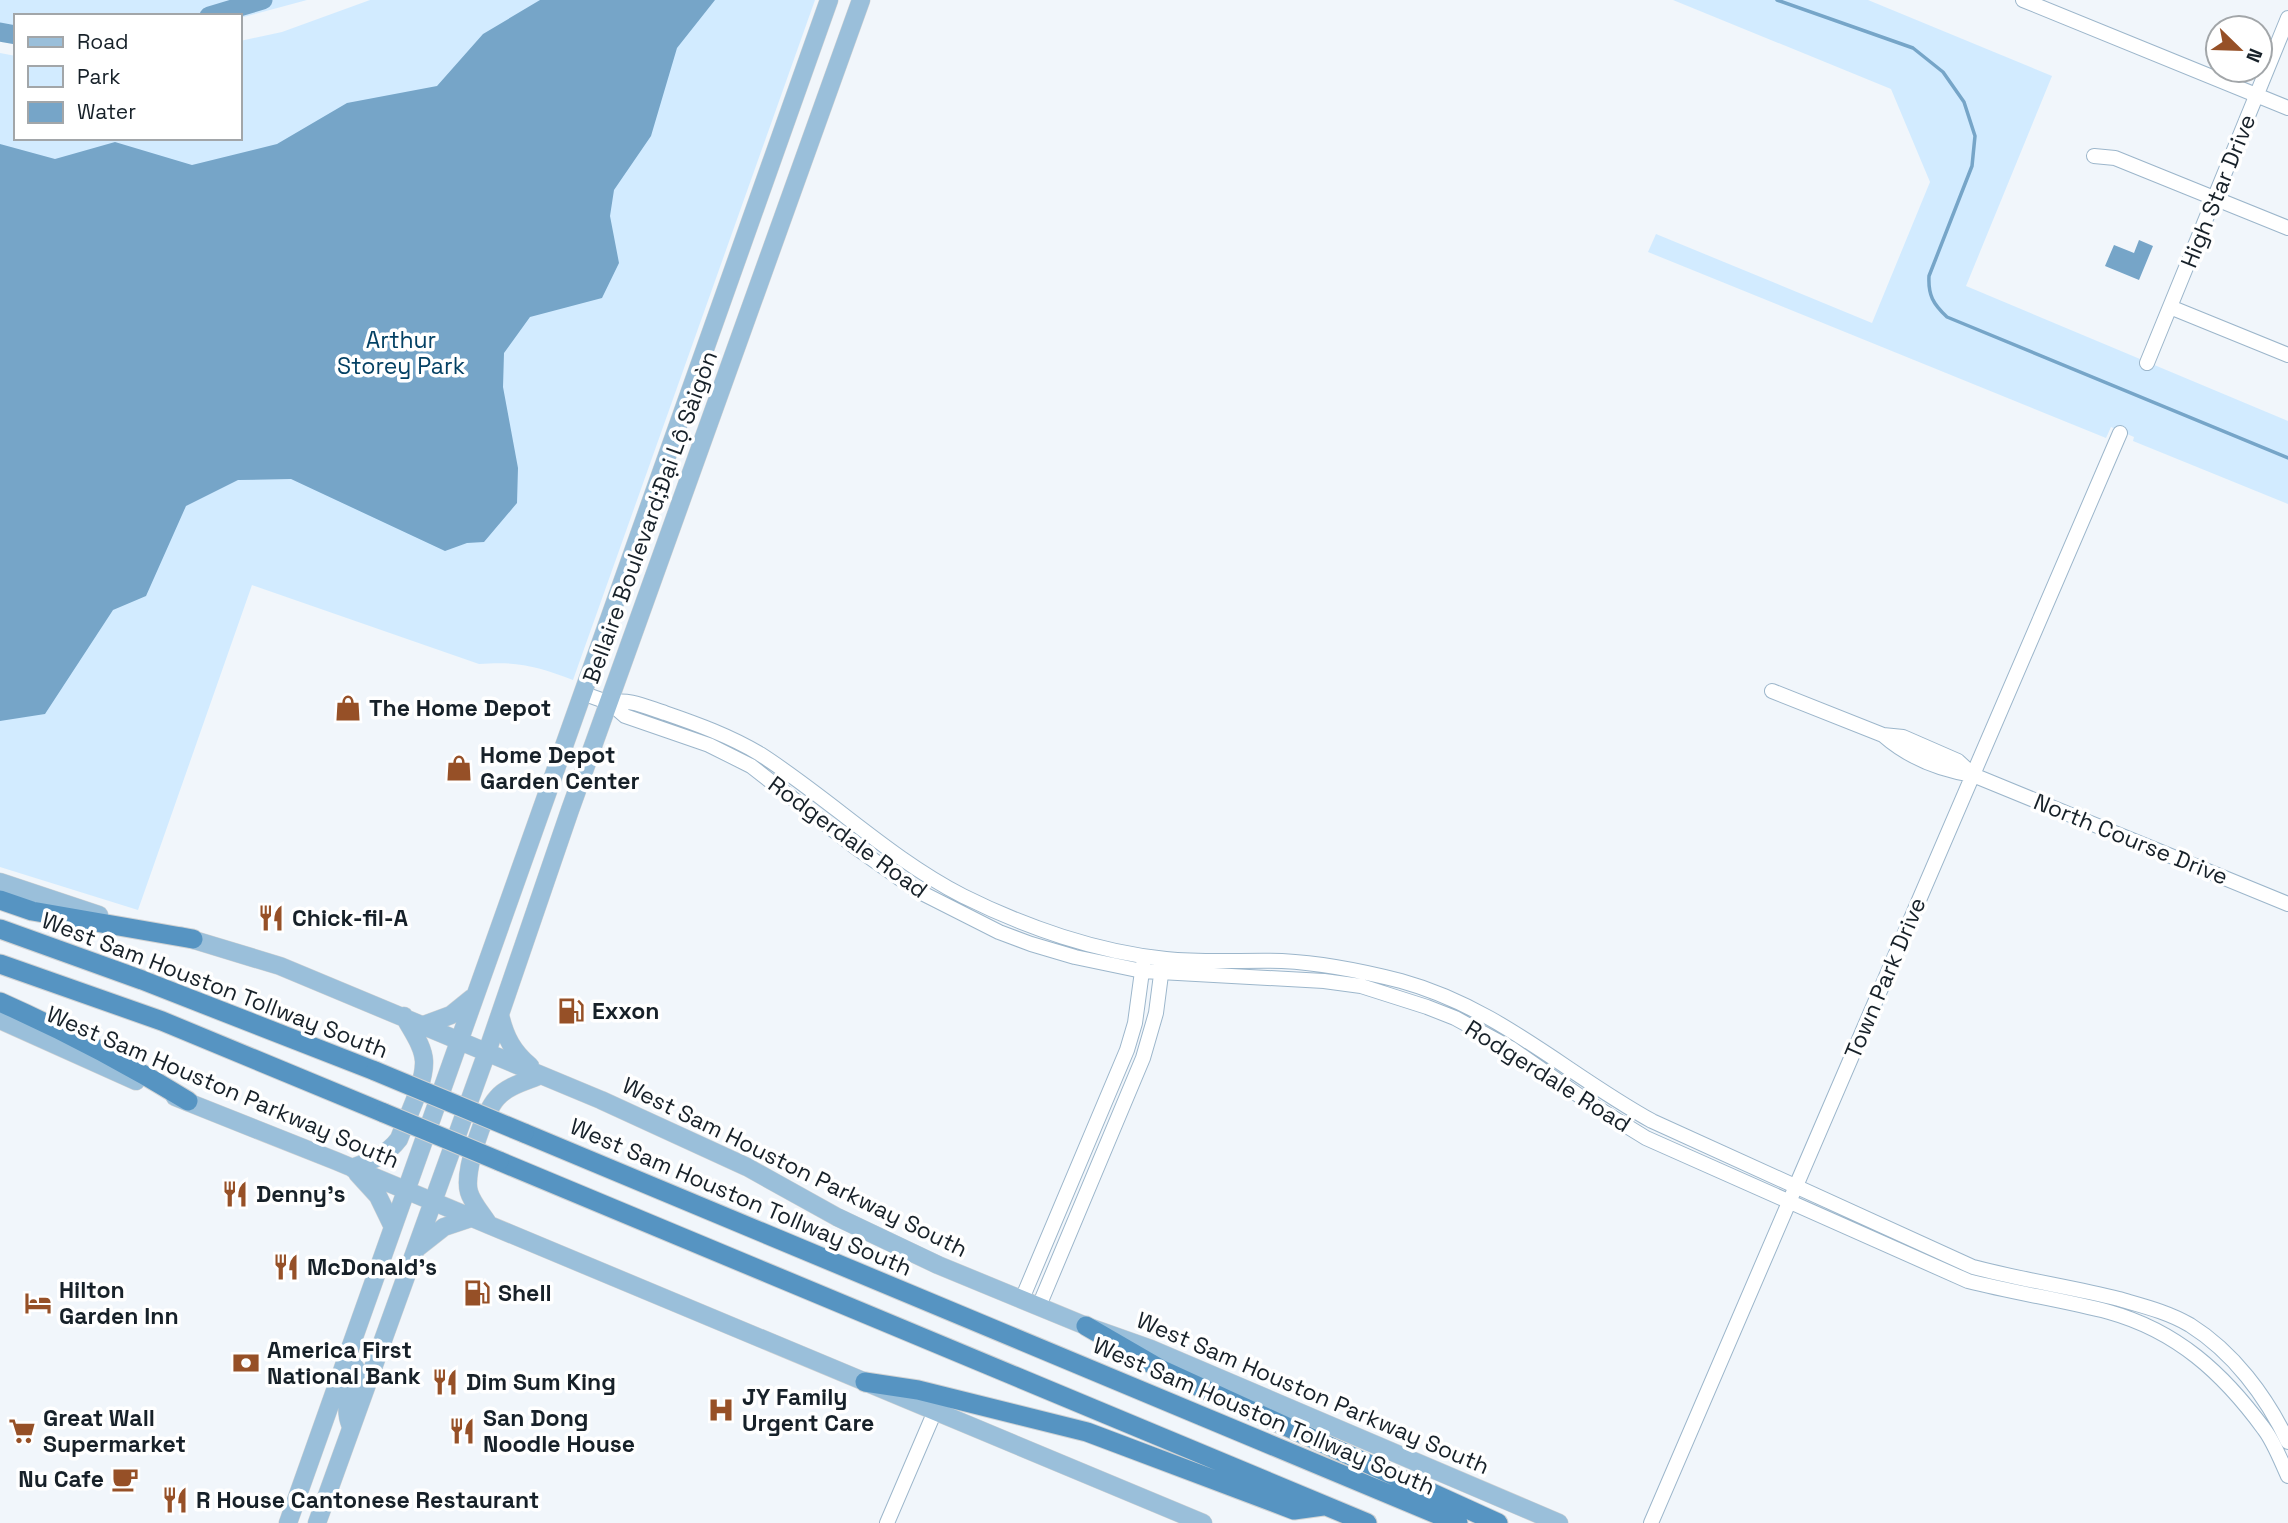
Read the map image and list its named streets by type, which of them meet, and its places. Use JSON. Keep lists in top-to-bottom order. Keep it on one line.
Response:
{"streets":{"highway":["West Sam Houston Tollway South"],"main road":["Bellaire Boulevard;Đại Lộ Sàigòn","West Sam Houston Parkway South"],"street":["High Star Drive","Rodgerdale Road","North Course Drive","Town Park Drive"]},"crossings":[["Bellaire Boulevard;Đại Lộ Sàigòn","Rodgerdale Road"],["Bellaire Boulevard;Đại Lộ Sàigòn","West Sam Houston Parkway South"],["Rodgerdale Road","Town Park Drive"],["North Course Drive","Town Park Drive"]],"parks":["Arthur Storey Park"],"places":{"shop":["The Home Depot","Home Depot Garden Center"],"restaurant":["Chick-fil-A","Denny's","McDonald's","Dim Sum King","San Dong Noodle House","R House Cantonese Restaurant"],"fuel station":["Exxon","Shell"],"hotel":["Hilton Garden Inn"],"bank":["America First National Bank"],"hospital":["JY Family Urgent Care"],"supermarket":["Great Wall Supermarket"],"cafe":["Nu Cafe"]},"legend":["Road","Park","Water"],"north":"bottom right"}
